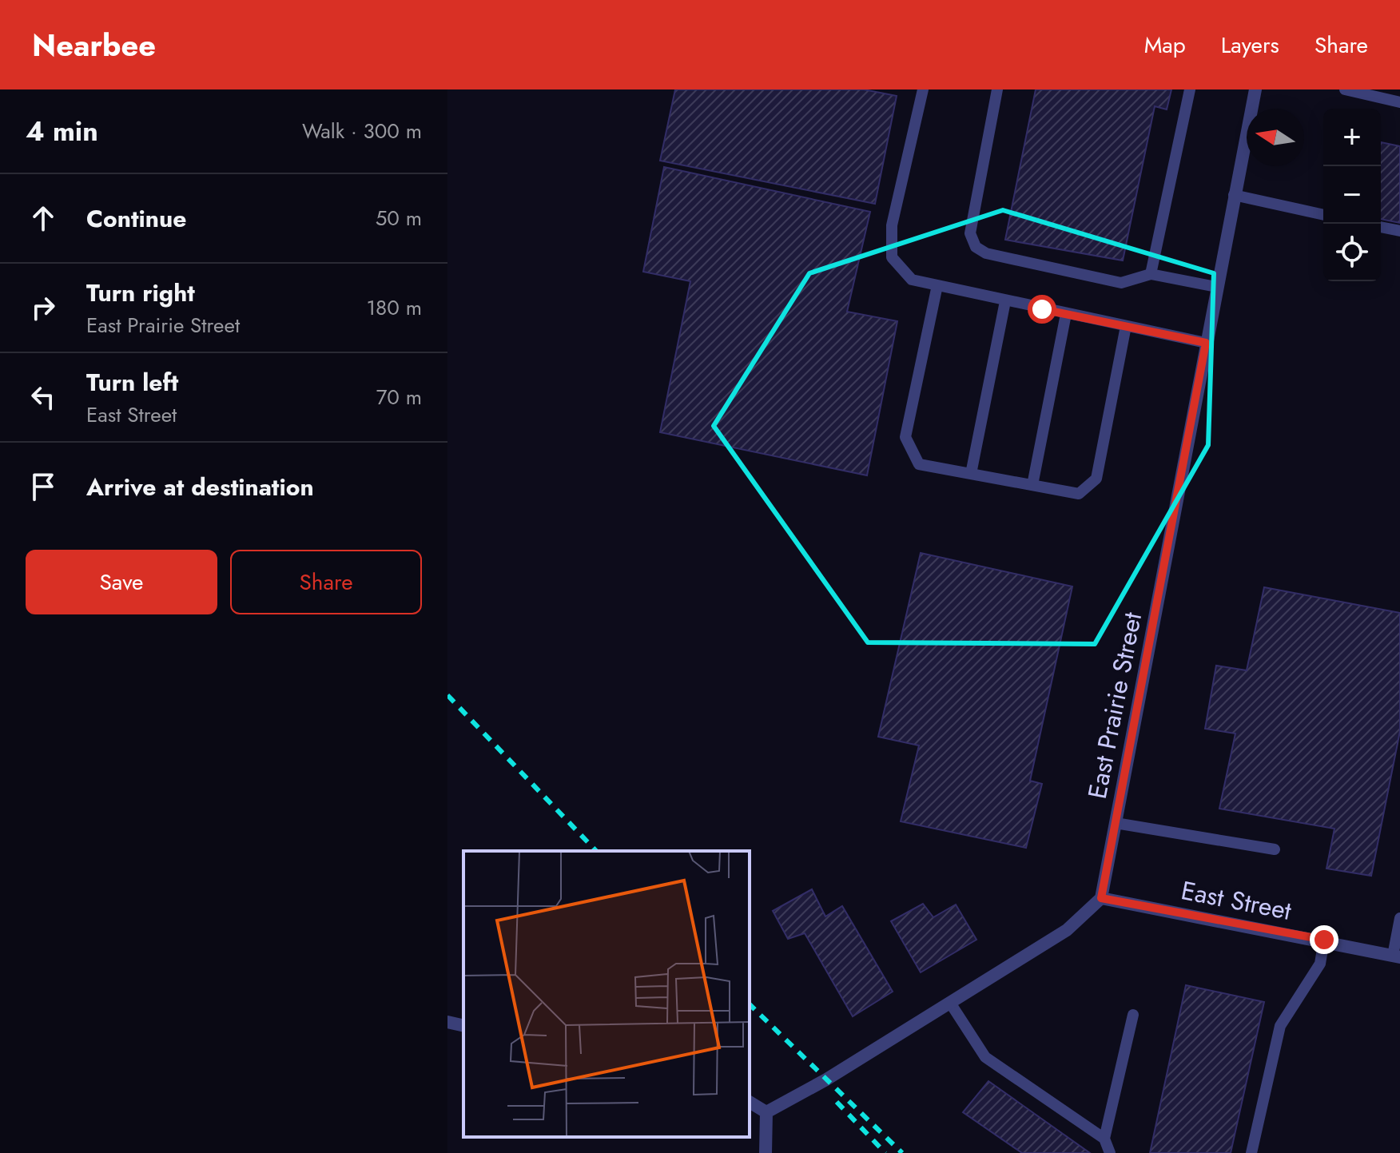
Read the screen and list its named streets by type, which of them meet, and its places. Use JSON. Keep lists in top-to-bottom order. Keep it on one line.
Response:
{"streets":{"street":["East Prairie Street","East Street"]},"crossings":[["East Prairie Street","East Street"]],"north":"left","page":{"header":"Nearbee","nav":["Map","Layers","Share"],"heading":["4 min","Walk · 300 m"],"map_buttons":["+","−"],"list":[["Continue","50 m"],["Turn right","East Prairie Street","180 m"],["Turn left","East Street","70 m"],"Arrive at destination"],"buttons":["Save","Share"]}}
